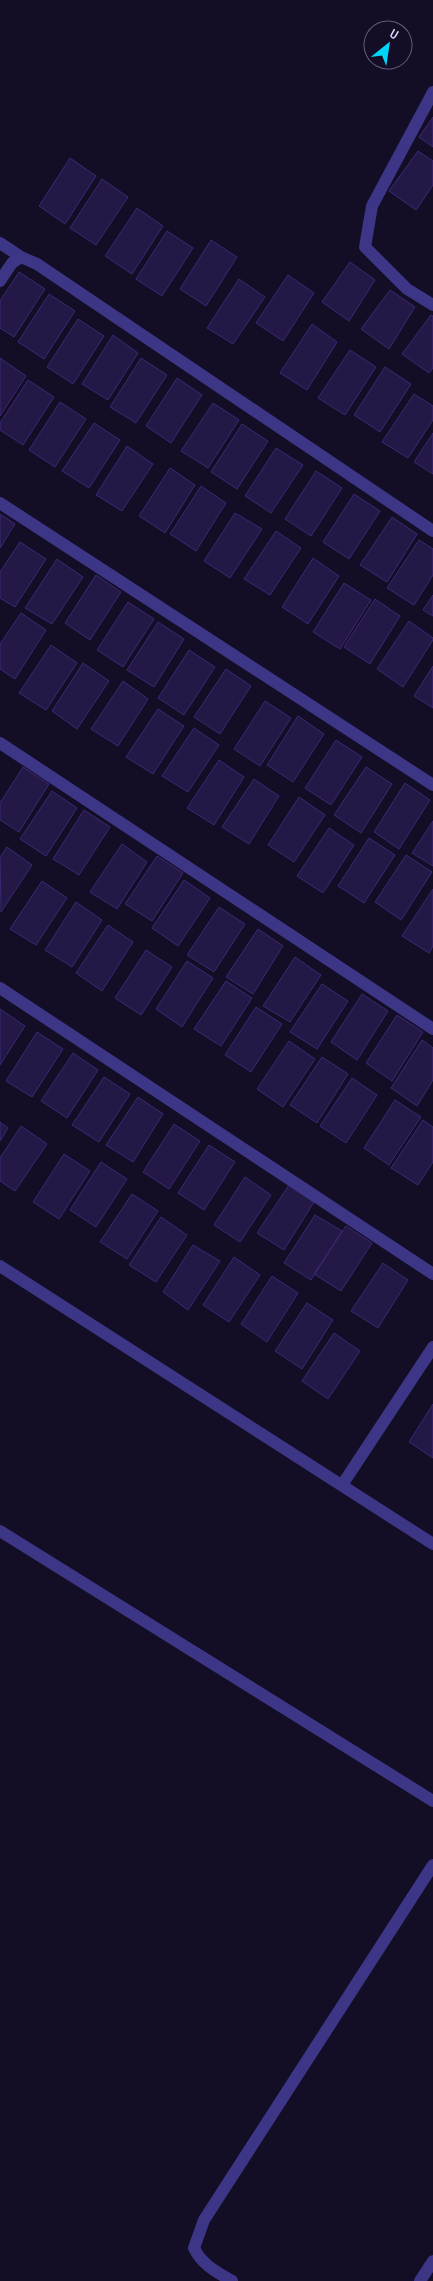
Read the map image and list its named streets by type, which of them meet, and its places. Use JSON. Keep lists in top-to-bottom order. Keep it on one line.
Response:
{"north":"top right"}
